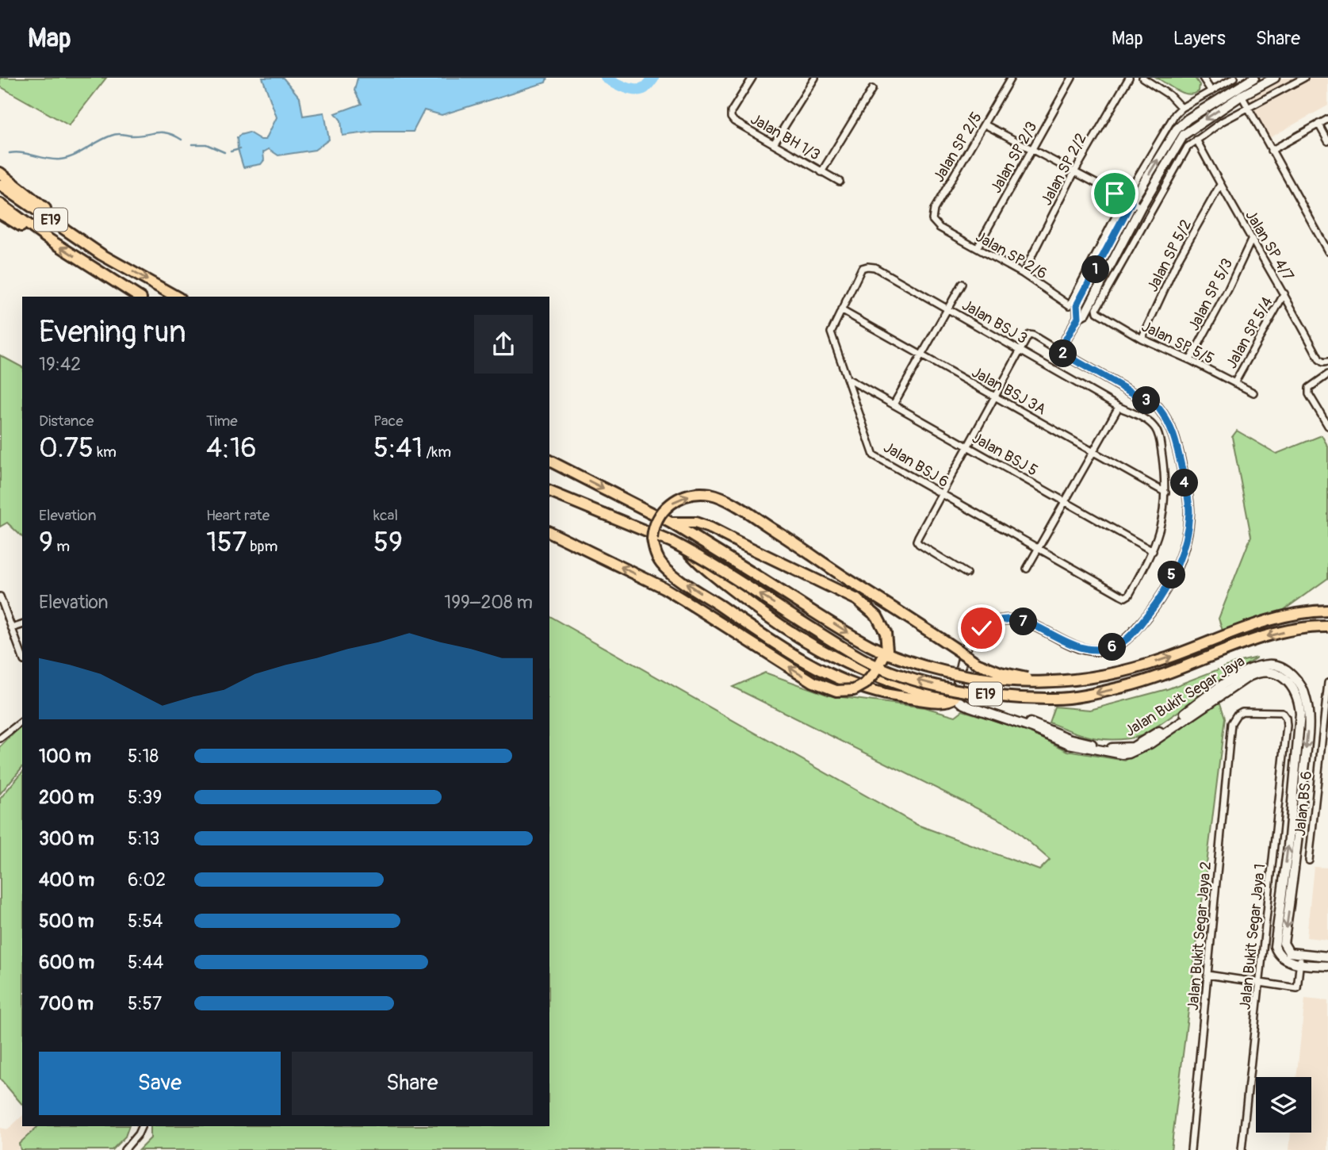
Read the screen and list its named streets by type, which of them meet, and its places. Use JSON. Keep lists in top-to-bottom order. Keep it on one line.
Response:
{"streets":{"highway":["E19"],"street":["Jalan BH 1/3","Jalan SP 2/5","Jalan SP 2/3","Jalan SP 2/2","Jalan SP 4/7","Jalan SP 2/6","Jalan SP 5/2","Jalan SP 5/3","Jalan BSJ 3","Jalan SP 5/4","Jalan SP 5/5","Jalan BSJ 3A","Jalan BSJ 5","Jalan BSJ 6","Jalan Bukit Segar Jaya","Jalan BS 6","Jalan Bukit Segar Jaya 2","Jalan Bukit Segar Jaya 1"]},"crossings":[["Jalan SP 2/5","Jalan SP 2/6"],["Jalan SP 2/3","Jalan SP 2/6"],["Jalan SP 2/2","Jalan SP 2/6"],["Jalan SP 4/7","Jalan SP 5/2"],["Jalan SP 4/7","Jalan SP 5/3"],["Jalan SP 4/7","Jalan SP 5/4"],["Jalan SP 4/7","Jalan SP 5/5"],["Jalan SP 5/2","Jalan SP 5/5"],["Jalan SP 5/3","Jalan SP 5/5"],["Jalan BSJ 3","Jalan BSJ 3A"],["Jalan BSJ 3","Jalan BSJ 5"],["Jalan BSJ 3","Jalan BSJ 6"],["Jalan SP 5/4","Jalan SP 5/5"],["Jalan BSJ 3A","Jalan BSJ 6"],["Jalan BSJ 5","Jalan BSJ 6"],["Jalan Bukit Segar Jaya 2","Jalan Bukit Segar Jaya 1"]],"page":{"header":"Map","nav":["Map","Layers","Share"],"pins":["1","2","3","4","5","7","6"],"heading":["Evening run","19:42"],"stats":[["Distance","0.75 km"],["Time","4:16"],["Pace","5:41 /km"],["Elevation","9 m"],["Heart rate","157 bpm"],["kcal","59"]],"chart":["Elevation","199–208 m"],"list":[{"name":"100 m","note":"5:18"},{"name":"200 m","note":"5:39"},{"name":"300 m","note":"5:13"},{"name":"400 m","note":"6:02"},{"name":"500 m","note":"5:54"},{"name":"600 m","note":"5:44"},{"name":"700 m","note":"5:57"}],"buttons":["Save","Share"]}}
